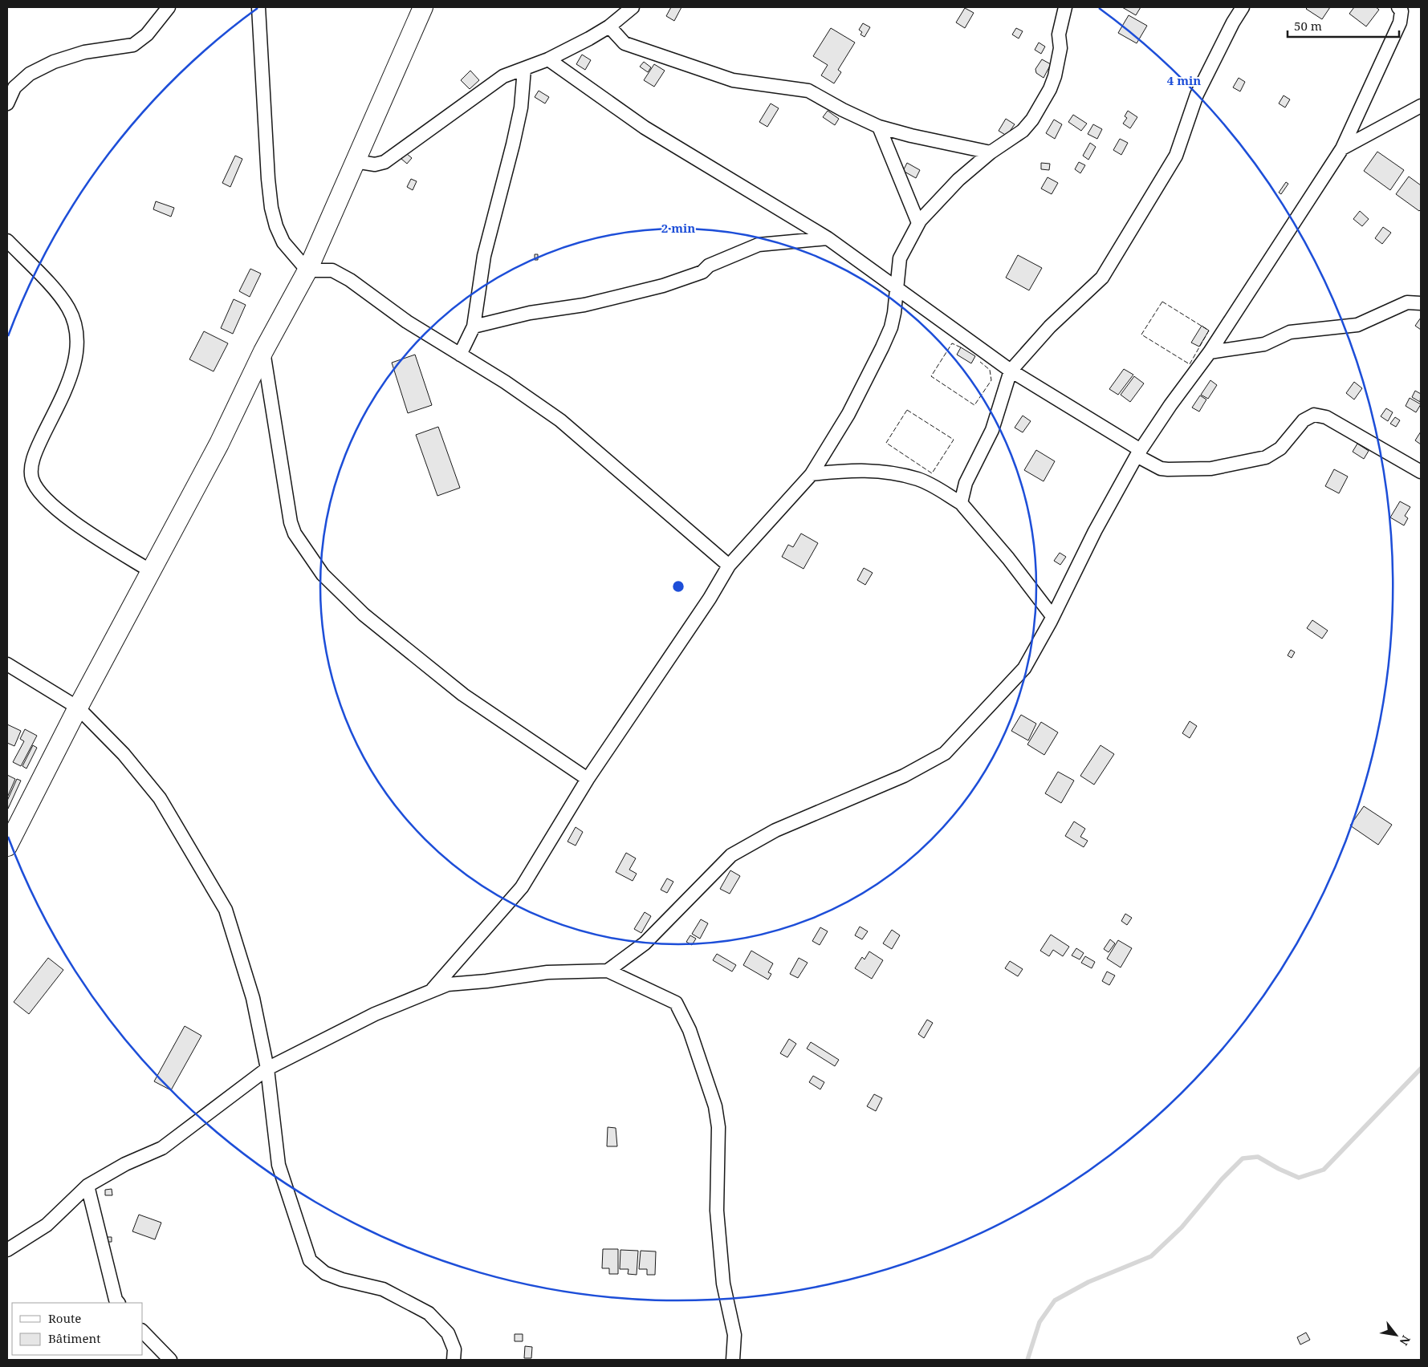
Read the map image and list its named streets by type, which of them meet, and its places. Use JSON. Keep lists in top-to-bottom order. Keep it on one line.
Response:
{"legend":["Route","Bâtiment"],"scale_bar":"50 m","north":"bottom right","rings":["4 min","2 min"]}
